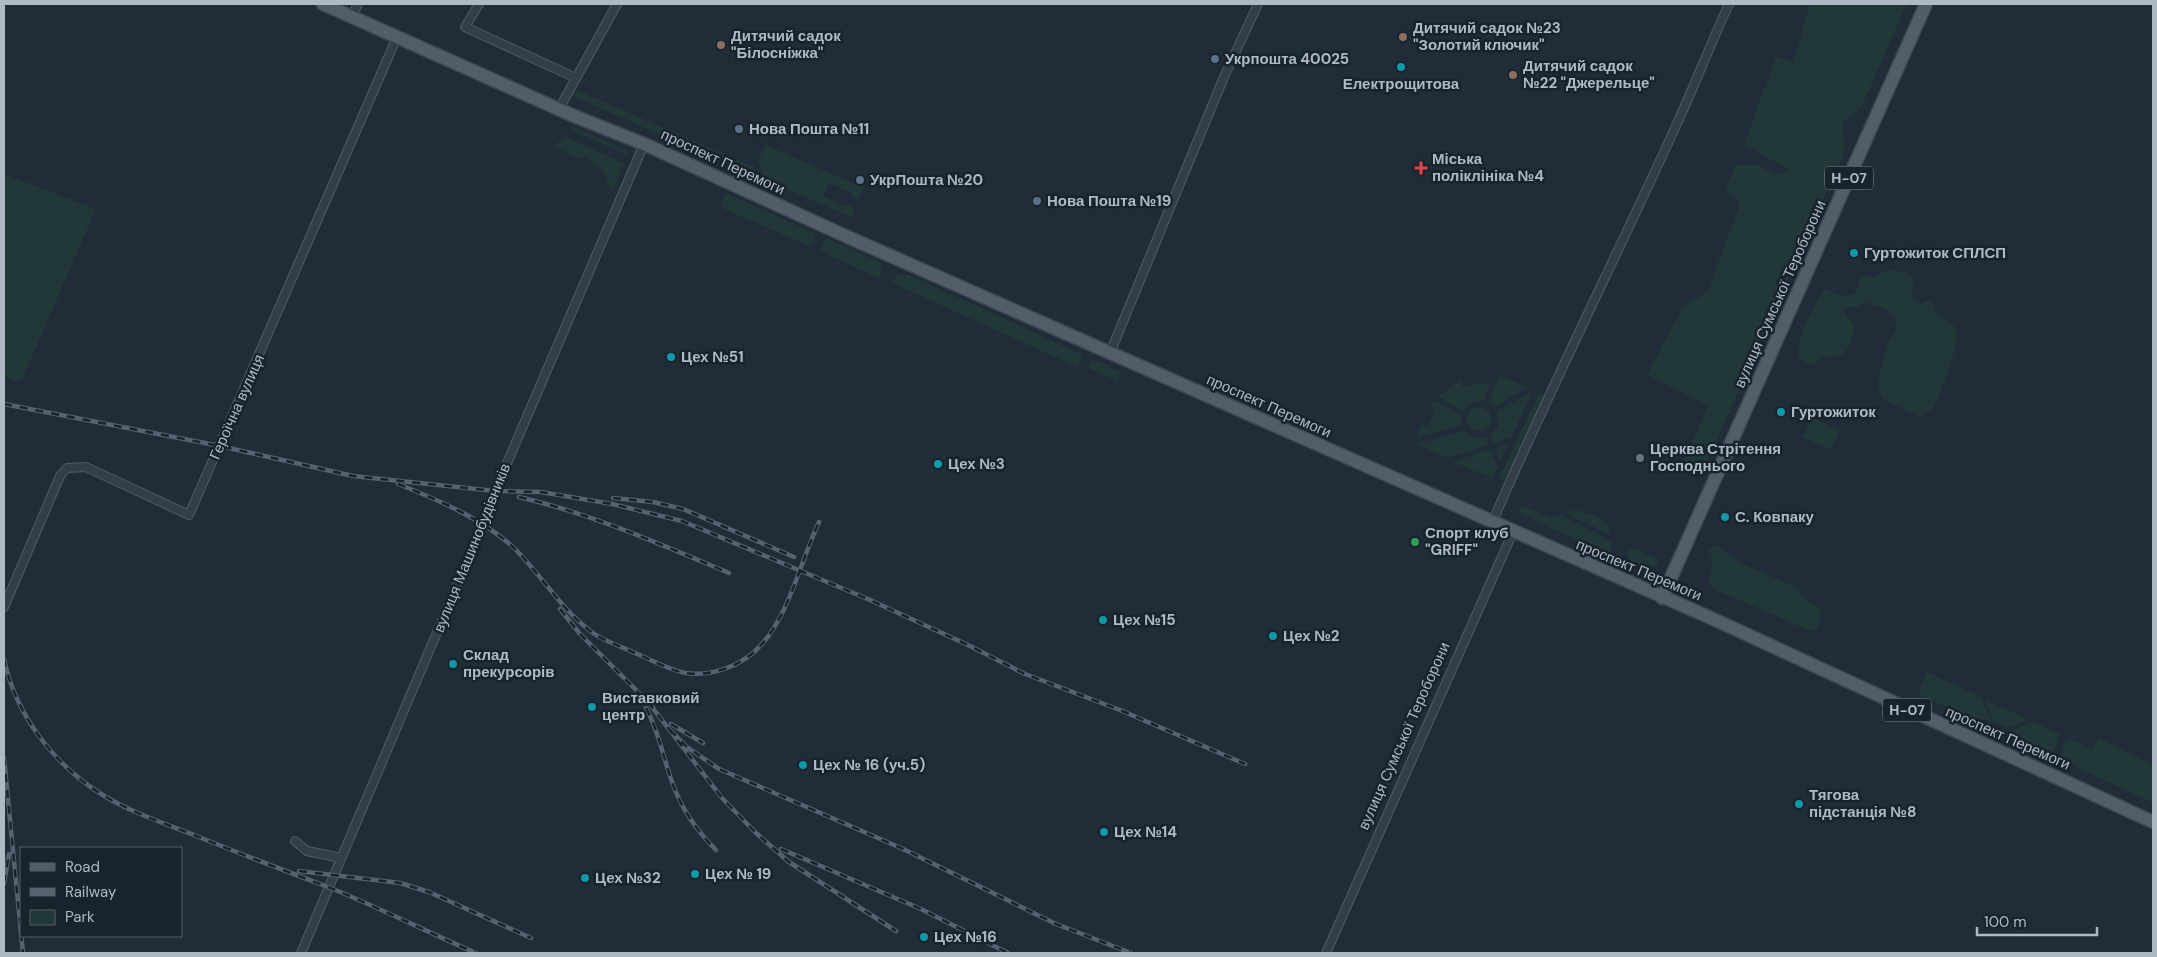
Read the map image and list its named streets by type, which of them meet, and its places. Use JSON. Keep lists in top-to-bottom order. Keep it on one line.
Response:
{"streets":{"main road":["проспект Перемоги","Н-07","вулиця Сумської Тероборони"],"street":["Героїчна вулиця","вулиця Машинобудівників"]},"crossings":[["проспект Перемоги","вулиця Сумської Тероборони"],["проспект Перемоги","Героїчна вулиця"],["проспект Перемоги","вулиця Машинобудівників"]],"places":{"other":["Дитячий садок №23 \"Золотий ключик\"","Дитячий садок \"Білосніжка\"","Укрпошта 40025","Електрощитова","Дитячий садок №22 \"Джерельце\"","Нова Пошта №11","УкрПошта №20","Нова Пошта №19","Гуртожиток СПЛСП","Цех №51","Гуртожиток","Церква Стрітення Господнього","Цех №3","С. Ковпаку","Спорт клуб \"GRIFF\"","Цех №15","Цех №2","Склад прекурсорів","Виставковий центр","Цех № 16 (уч.5)","Тягова підстанція №8","Цех №14","Цех № 19","Цех №32","Цех №16"],"health":["Міська поліклініка №4"]},"legend":["Road","Railway","Park"],"scale_bar":"100 m"}
